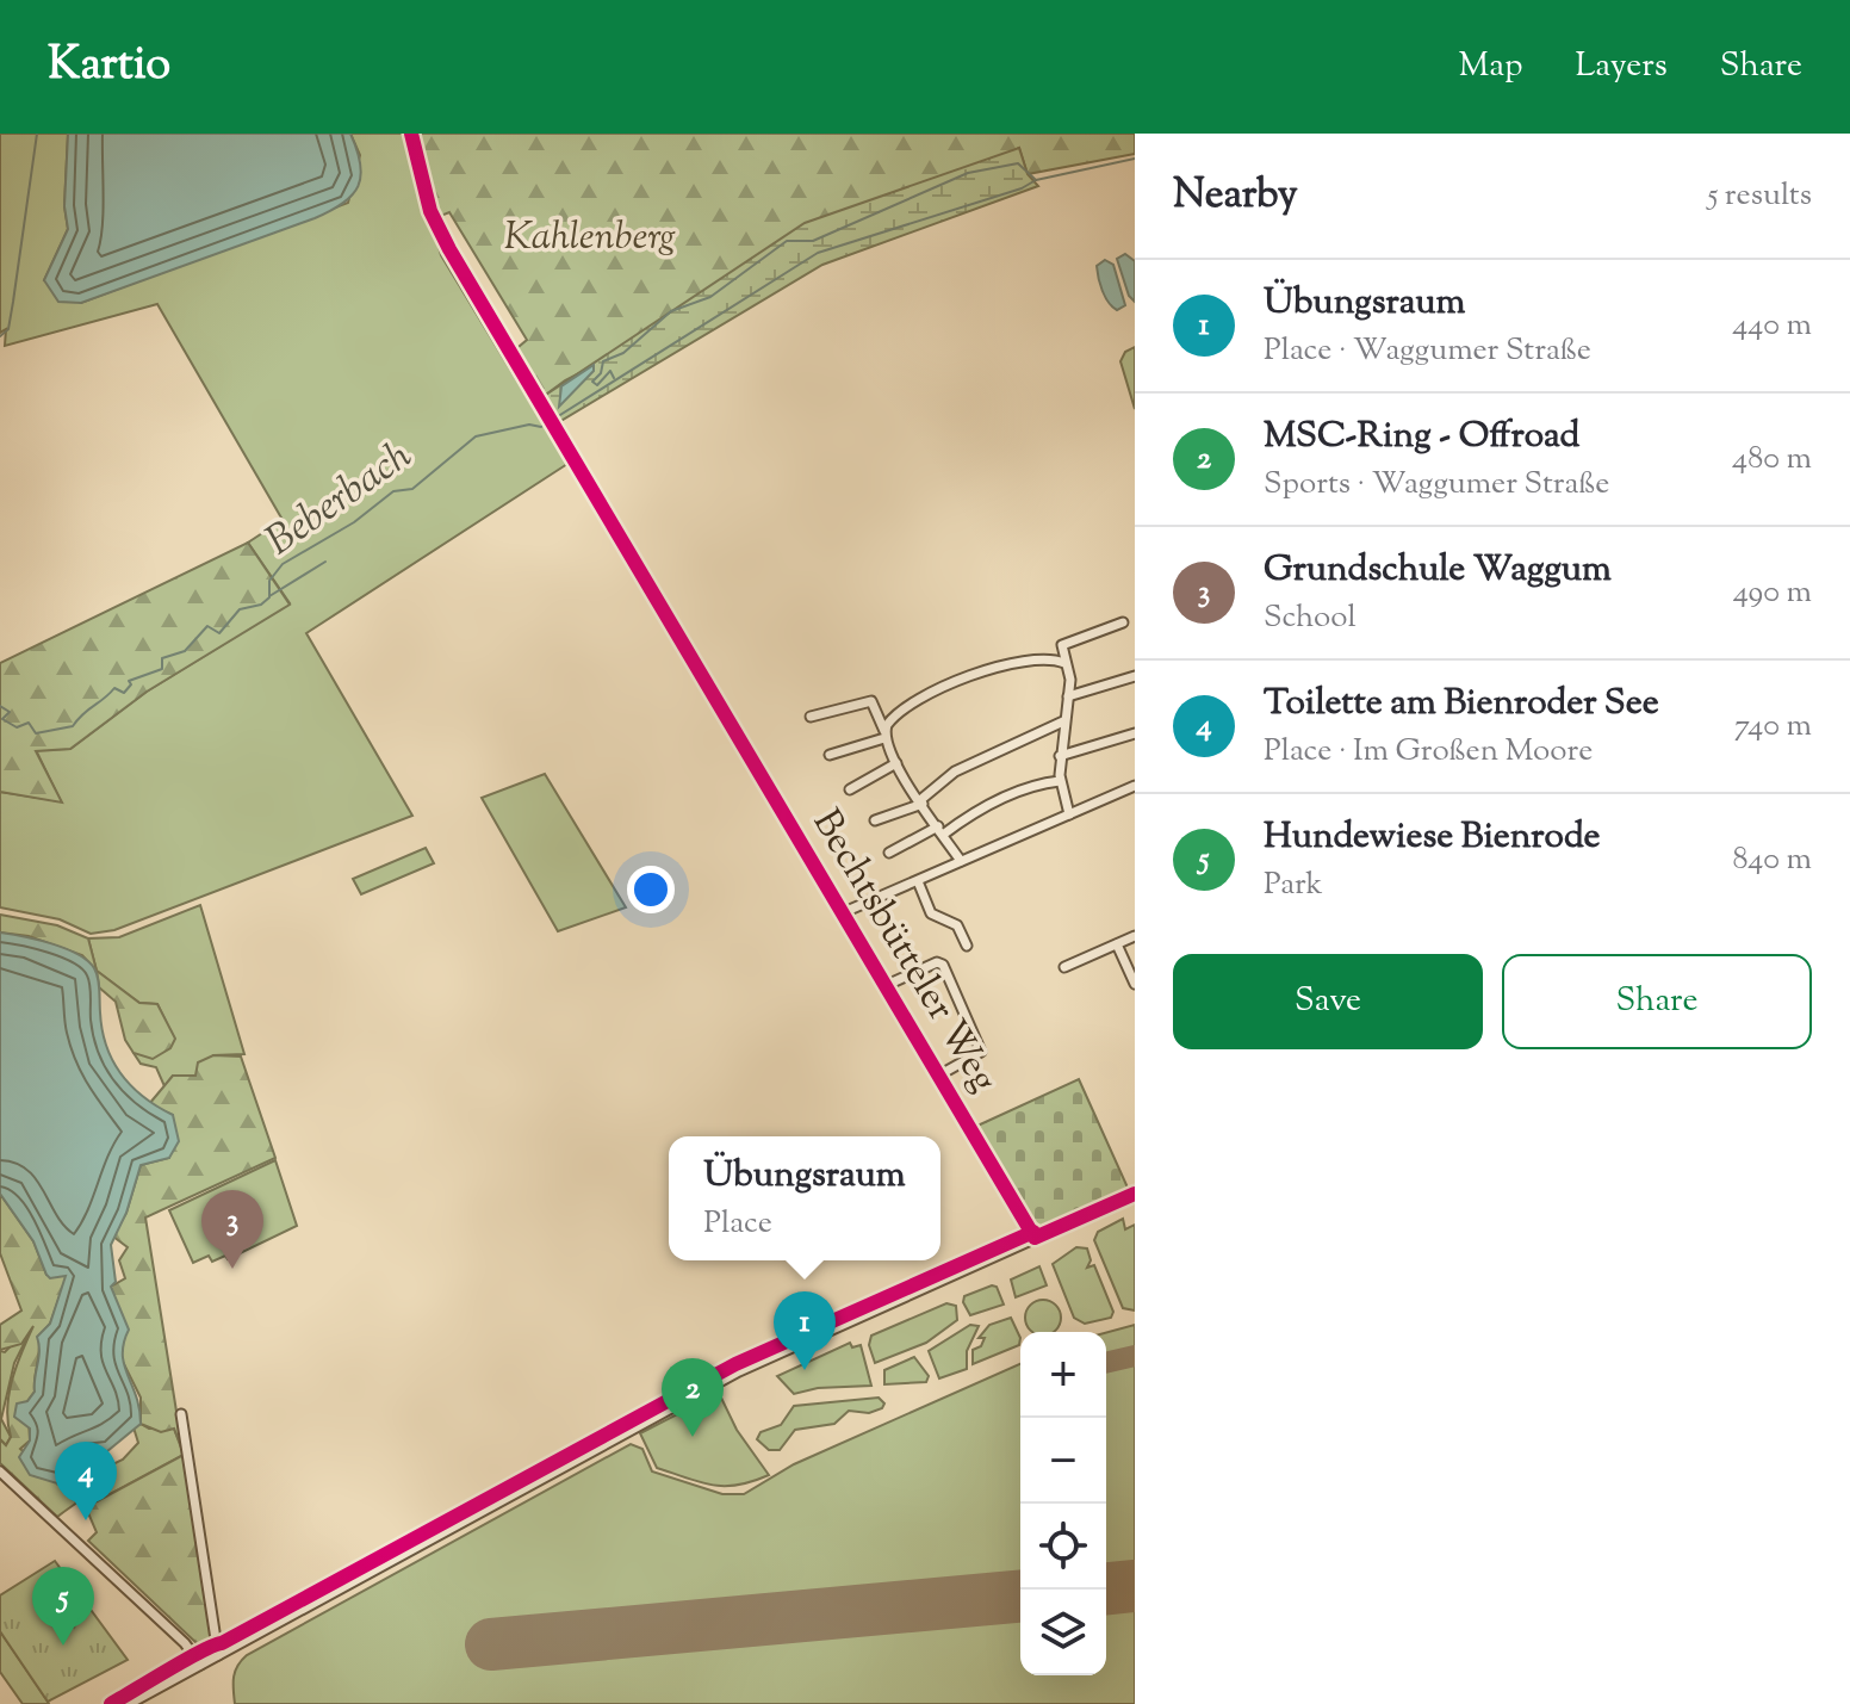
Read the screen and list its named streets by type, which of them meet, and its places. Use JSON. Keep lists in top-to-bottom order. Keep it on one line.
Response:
{"streets":{"street":["Bechtsbütteler Weg"]},"water":["Beberbach"],"parks":["Kahlenberg"],"page":{"header":"Kartio","nav":["Map","Layers","Share"],"heading":["Nearby","5 results"],"list":[{"mark":"1","name":"Übungsraum","note":"Place · Waggumer Straße","value":"440 m"},{"mark":"2","name":"MSC-Ring - Offroad","note":"Sports · Waggumer Straße","value":"480 m"},{"mark":"3","name":"Grundschule Waggum","note":"School","value":"490 m"},{"mark":"4","name":"Toilette am Bienroder See","note":"Place · Im Großen Moore","value":"740 m"},{"mark":"5","name":"Hundewiese Bienrode","note":"Park","value":"840 m"}],"buttons":["Save","Share"],"popup":["Übungsraum","Place"],"pins":["3","1","2","4","5"],"map_buttons":["+","−"]}}
